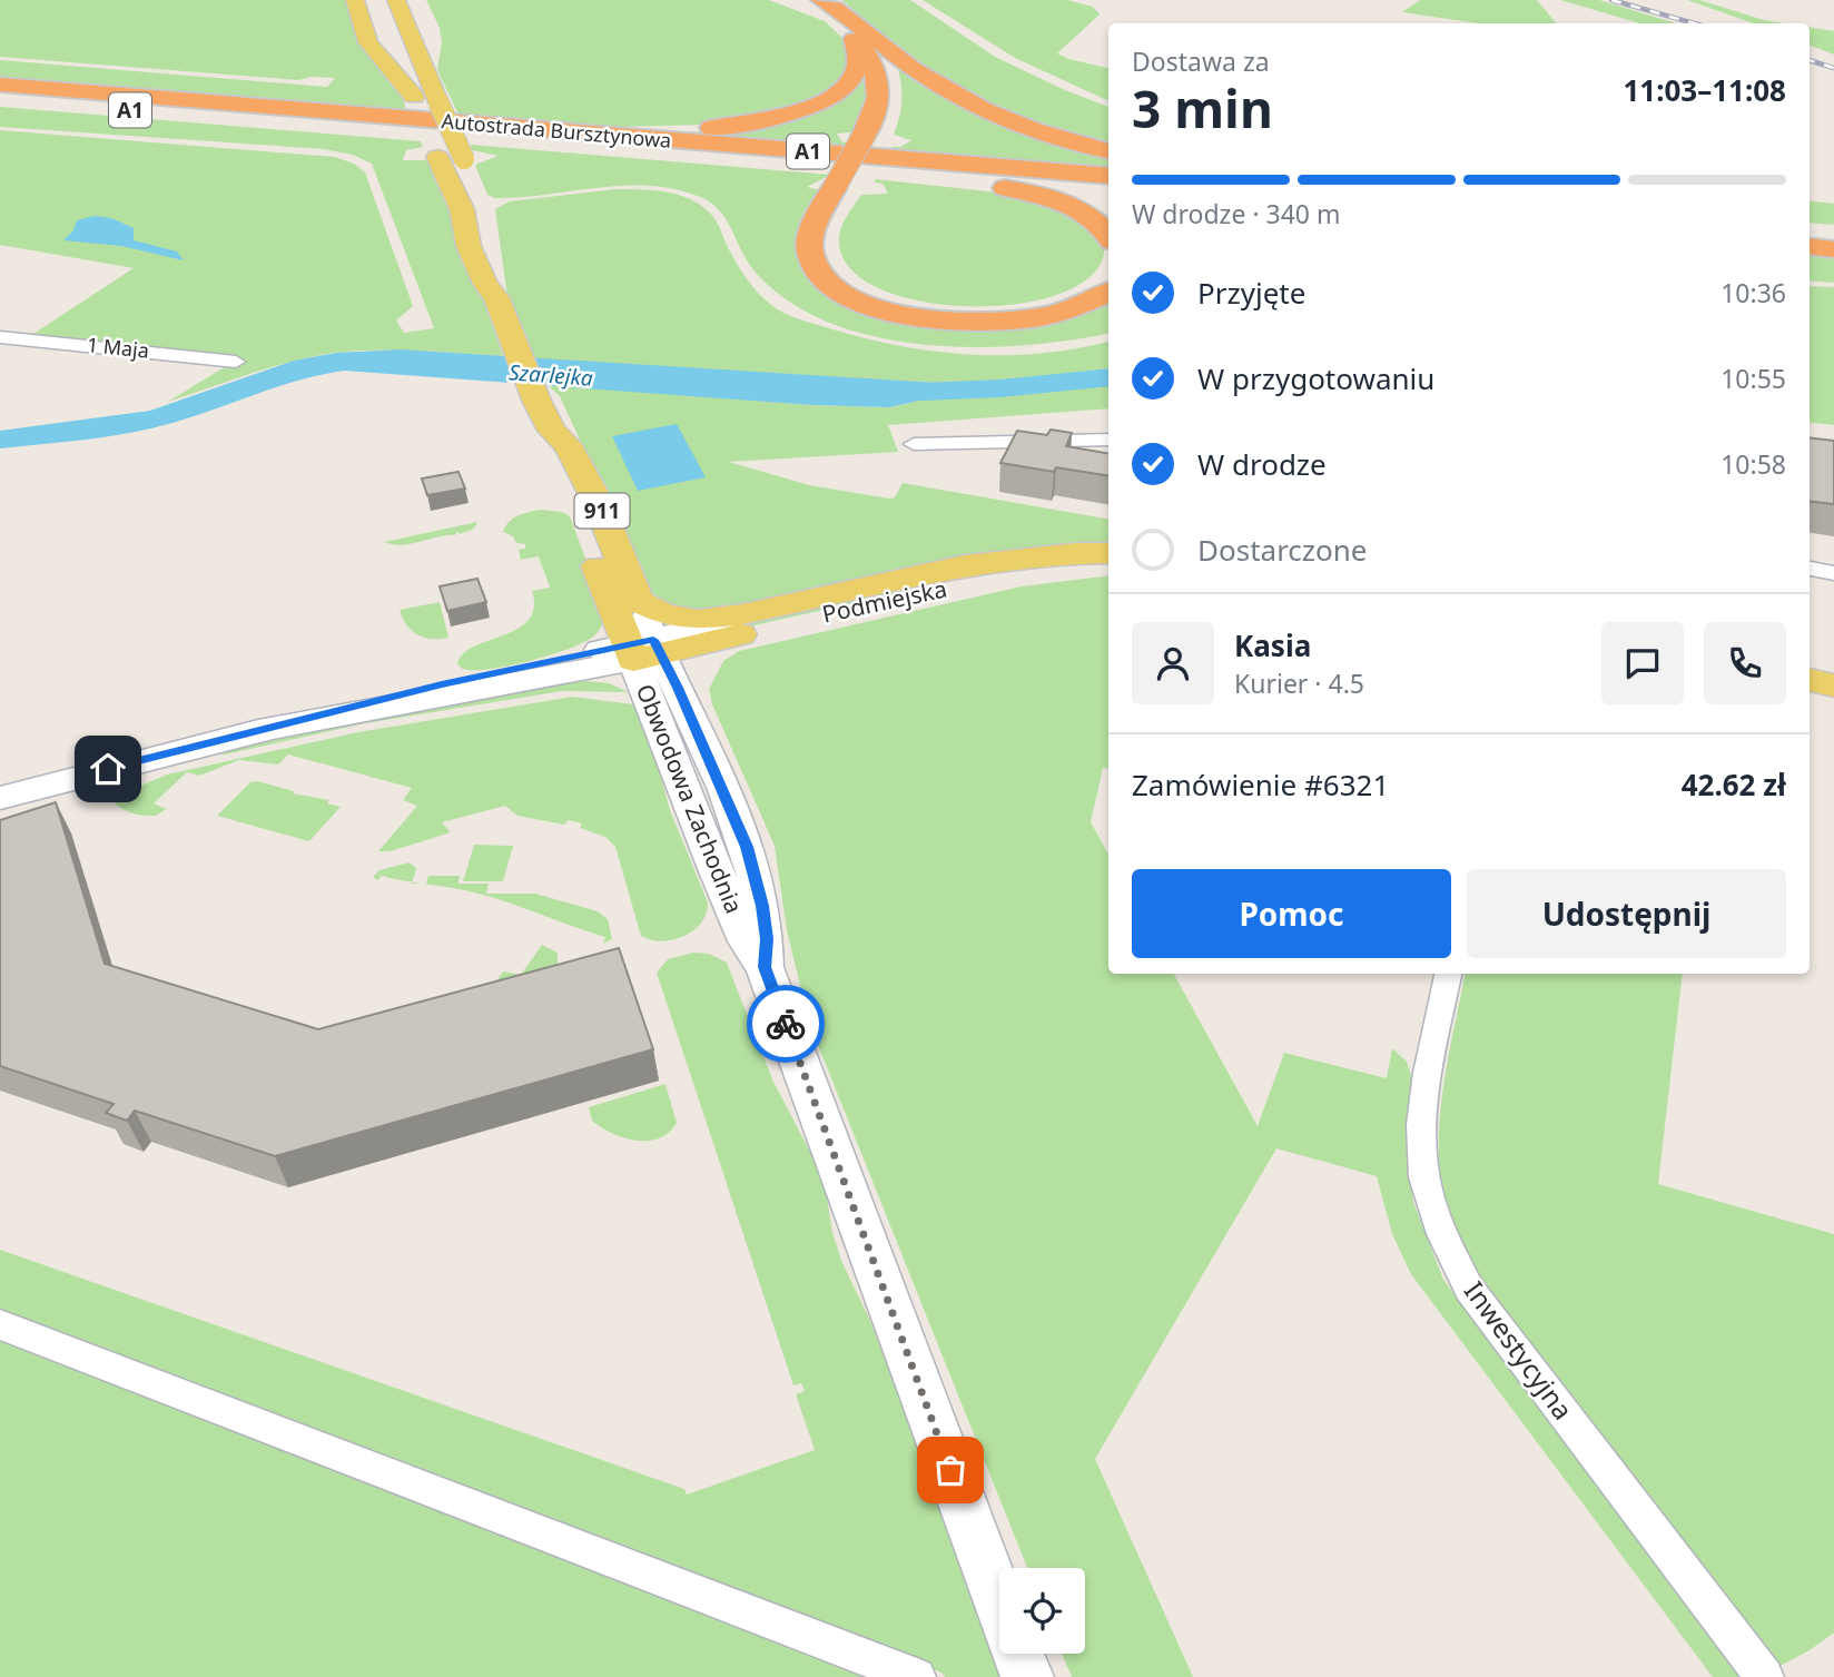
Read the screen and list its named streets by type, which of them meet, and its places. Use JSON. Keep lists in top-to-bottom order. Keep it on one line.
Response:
{"streets":{"highway":["A1","Autostrada Bursztynowa"],"main road":["911","Podmiejska","Obwodowa Zachodnia"],"street":["1 Maja","Inwestycyjna"]},"crossings":[["911","Obwodowa Zachodnia"],["Podmiejska","Obwodowa Zachodnia"]],"water":["Szarlejka"],"page":{"heading":["3 min","Dostawa za","11:03–11:08"],"panel":["Kasia","Kurier · 4.5","Zamówienie #6321","42.62 zł"],"bar":"W drodze · 340 m","list":[["Przyjęte","10:36"],["W przygotowaniu","10:55"],["W drodze","10:58"],"Dostarczone"],"buttons":["Pomoc","Udostępnij"]}}
